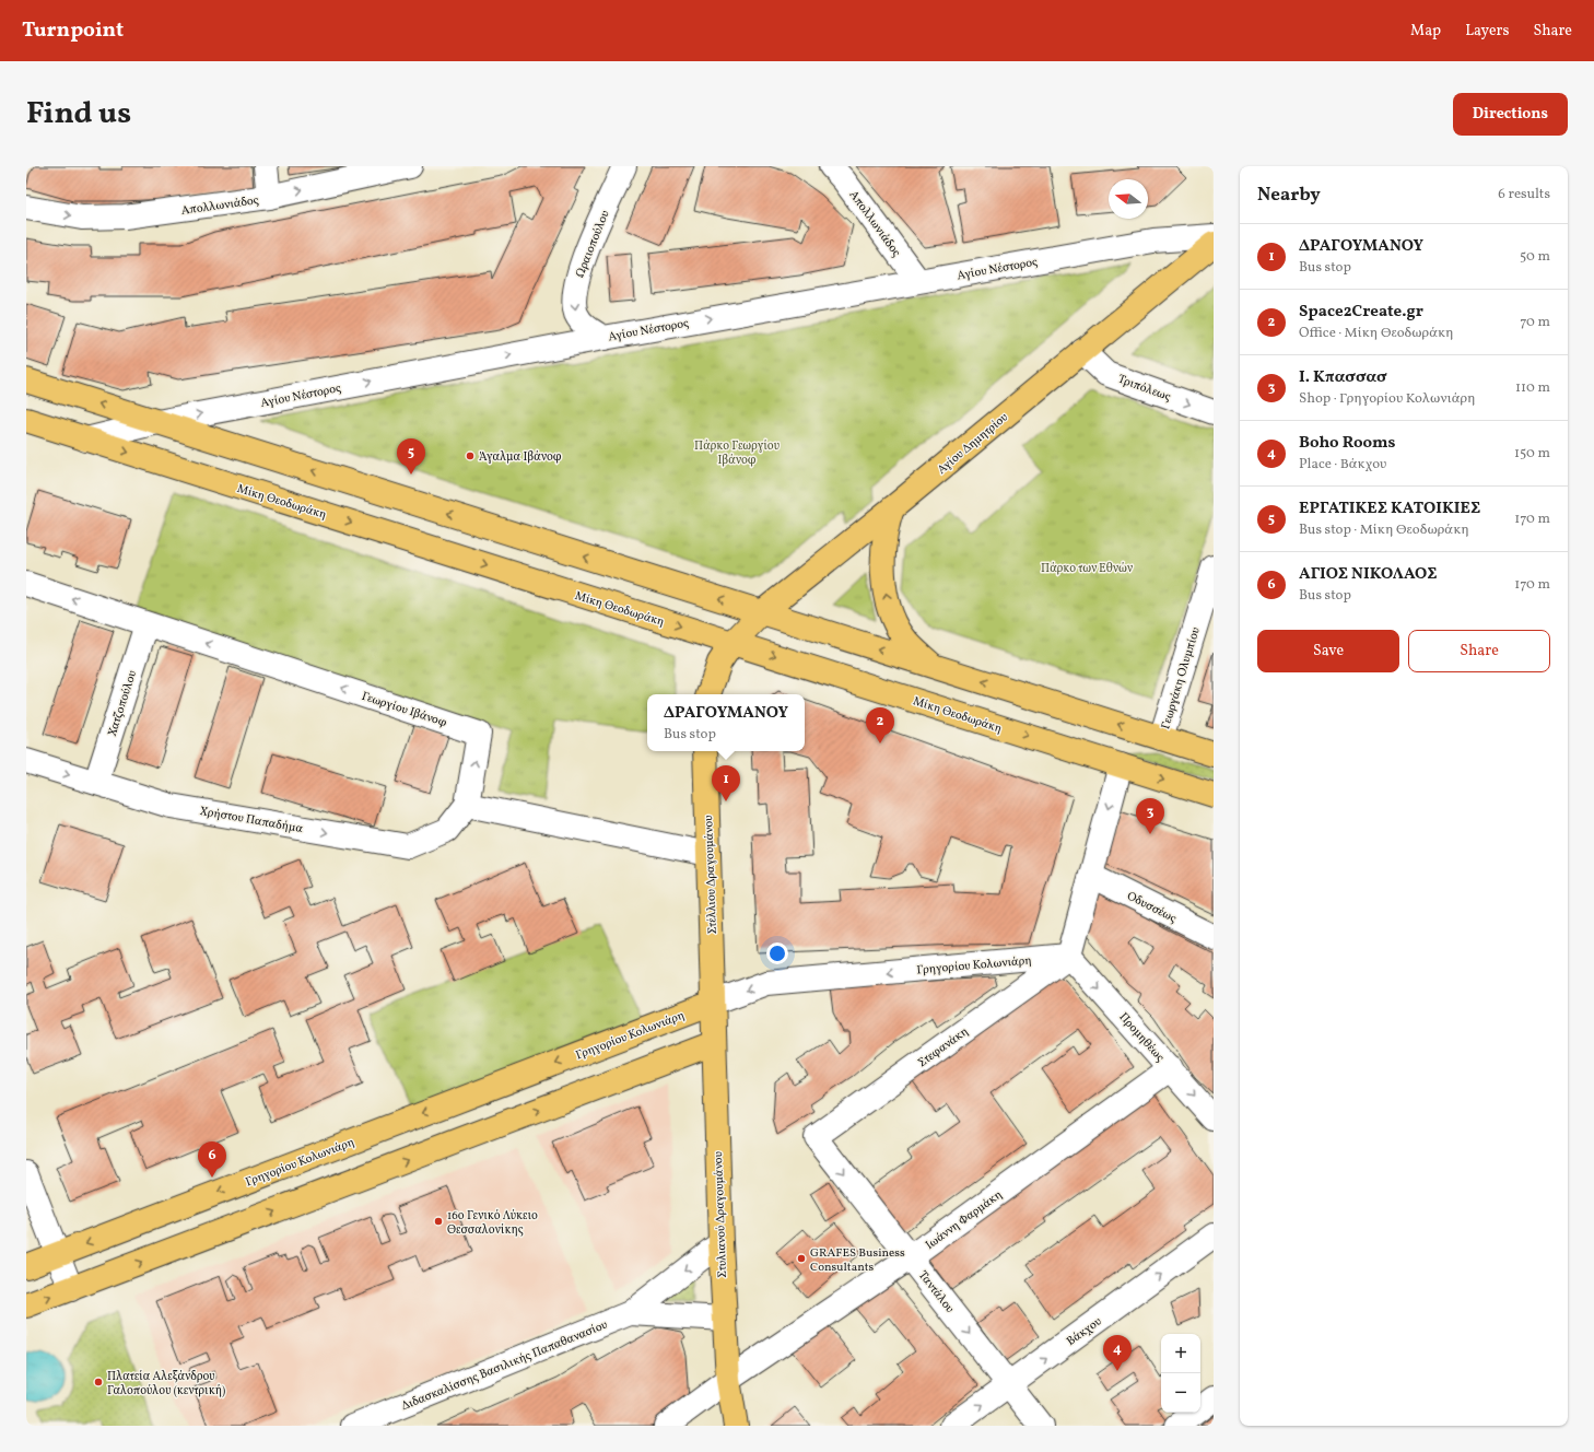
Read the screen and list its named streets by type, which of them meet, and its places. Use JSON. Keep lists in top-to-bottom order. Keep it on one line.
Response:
{"streets":{"main road":["Αγίου Δημητρίου","Μίκη Θεοδωράκη","Στέλλιου Δραγουμάνου","Γρηγορίου Κολωνιάρη","Στυλιανού Δραγουμάνου"],"street":["Απολλωνιάδος","Ωραιοπούλου","Αγίου Νέστορος","Τριπόλεως","Γεωργάκη Ολυμπίου","Χατζοπούλου","Γεωργίου Ιβάνοφ","Χρήστου Παπαδήμα","Οδυσσέως","Προμηθέως","Στεφανάκη","Ιωάννη Φαρμάκη","Ταντάλου","Βάκχου","Διδασκαλίσσης Βασιλικής Παπαθανασίου"]},"crossings":[["Απολλωνιάδος","Αγίου Νέστορος"],["Ωραιοπούλου","Αγίου Νέστορος"],["Αγίου Νέστορος","Μίκη Θεοδωράκη"],["Τριπόλεως","Αγίου Δημητρίου"],["Αγίου Δημητρίου","Μίκη Θεοδωράκη"],["Χατζοπούλου","Γεωργίου Ιβάνοφ"],["Χατζοπούλου","Χρήστου Παπαδήμα"],["Γεωργίου Ιβάνοφ","Χρήστου Παπαδήμα"],["Στέλλιου Δραγουμάνου","Γρηγορίου Κολωνιάρη"],["Στέλλιου Δραγουμάνου","Στυλιανού Δραγουμάνου"],["Γρηγορίου Κολωνιάρη","Προμηθέως"],["Γρηγορίου Κολωνιάρη","Στεφανάκη"],["Γρηγορίου Κολωνιάρη","Στυλιανού Δραγουμάνου"],["Προμηθέως","Στεφανάκη"],["Προμηθέως","Ιωάννη Φαρμάκη"],["Στεφανάκη","Ταντάλου"],["Στυλιανού Δραγουμάνου","Ιωάννη Φαρμάκη"],["Στυλιανού Δραγουμάνου","Διδασκαλίσσης Βασιλικής Παπαθανασίου"],["Ιωάννη Φαρμάκη","Ταντάλου"],["Ταντάλου","Βάκχου"]],"one_way":["Απολλωνιάδος","Ωραιοπούλου","Αγίου Νέστορος","Τριπόλεως","Γεωργίου Ιβάνοφ","Χρήστου Παπαδήμα","Γρηγορίου Κολωνιάρη","Προμηθέως","Ταντάλου","Βάκχου"],"parks":["Πάρκο Γεωργίου Ιβάνοφ","Πάρκο των Εθνών"],"places":["Άγαλμα Ιβάνοφ","16ο Γενικό Λύκειο Θεσσαλονίκης","GRAFES Business Consultants","Πλατεία Αλεξάνδρου Γαλοπούλου (κεντρική)"],"north":"left","page":{"header":"Turnpoint","nav":["Map","Layers","Share"],"title":"Find us","buttons":["Directions",["Save","Share"]],"heading":["Nearby","6 results"],"list":[{"mark":"1","name":"ΔΡΑΓΟΥΜΑΝΟΥ","note":"Bus stop","value":"50 m"},{"mark":"2","name":"Space2Create.gr","note":"Office · Μίκη Θεοδωράκη","value":"70 m"},{"mark":"3","name":"Ι. Κπασσασ","note":"Shop · Γρηγορίου Κολωνιάρη","value":"110 m"},{"mark":"4","name":"Boho Rooms","note":"Place · Βάκχου","value":"150 m"},{"mark":"5","name":"ΕΡΓΑΤΙΚΕΣ ΚΑΤΟΙΚΙΕΣ","note":"Bus stop · Μίκη Θεοδωράκη","value":"170 m"},{"mark":"6","name":"ΑΓΙΟΣ ΝΙΚΟΛΑΟΣ","note":"Bus stop","value":"170 m"}],"pins":["5","2","1","3","6","4"],"popup":["ΔΡΑΓΟΥΜΑΝΟΥ","Bus stop"],"map_buttons":["+","−"]}}
